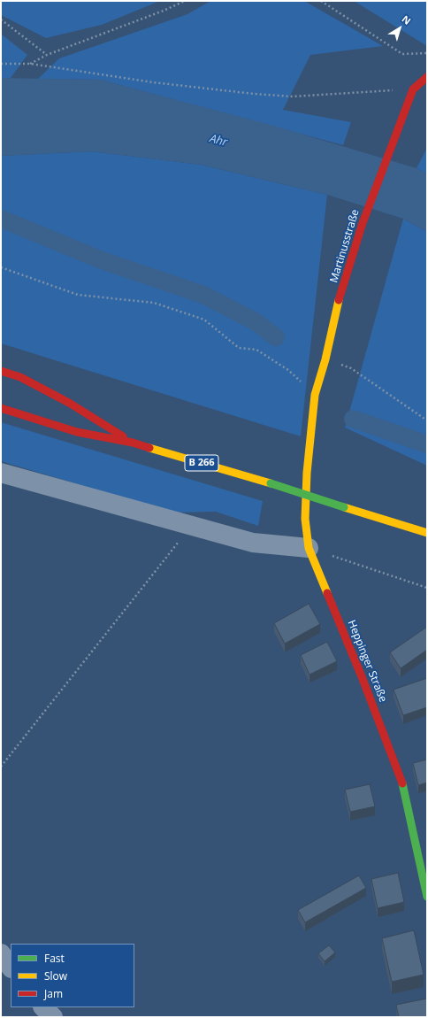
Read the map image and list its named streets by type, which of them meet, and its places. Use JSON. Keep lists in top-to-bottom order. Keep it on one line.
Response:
{"streets":{"main road":["Martinusstraße","B 266","Heppinger Straße"]},"crossings":[["Martinusstraße","Heppinger Straße"]],"water":["Ahr"],"legend":["Fast","Slow","Jam"],"north":"top right"}
